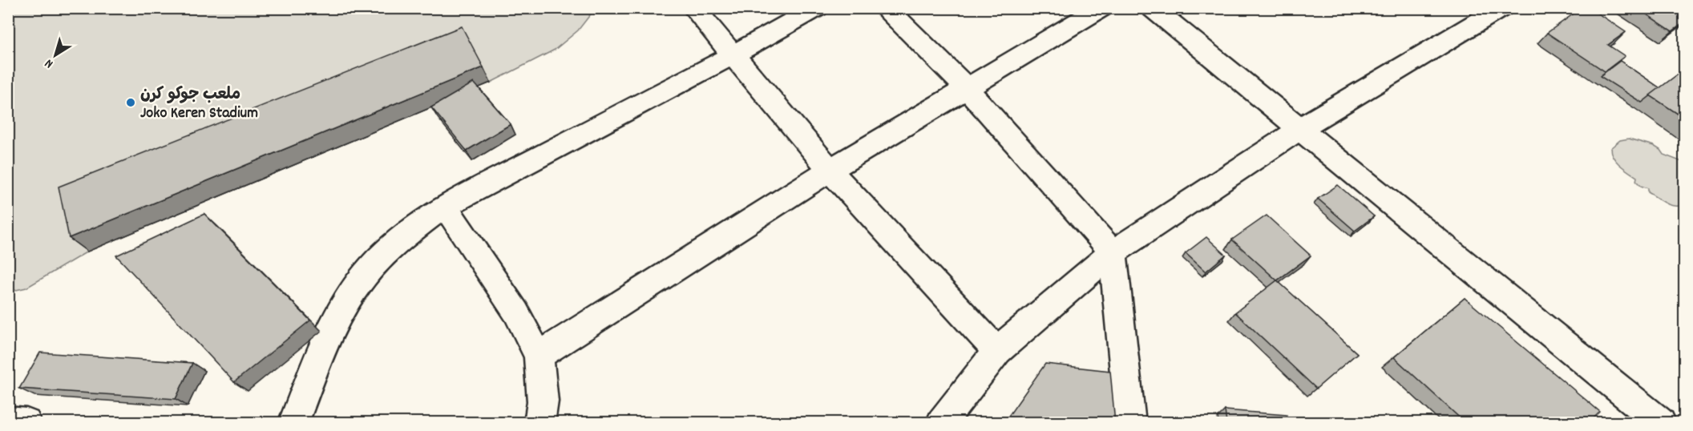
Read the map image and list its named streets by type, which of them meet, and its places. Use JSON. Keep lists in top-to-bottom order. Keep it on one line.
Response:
{"places":["ملعب جوكو كرن Joko Keren Stadium"],"north":"bottom left"}
